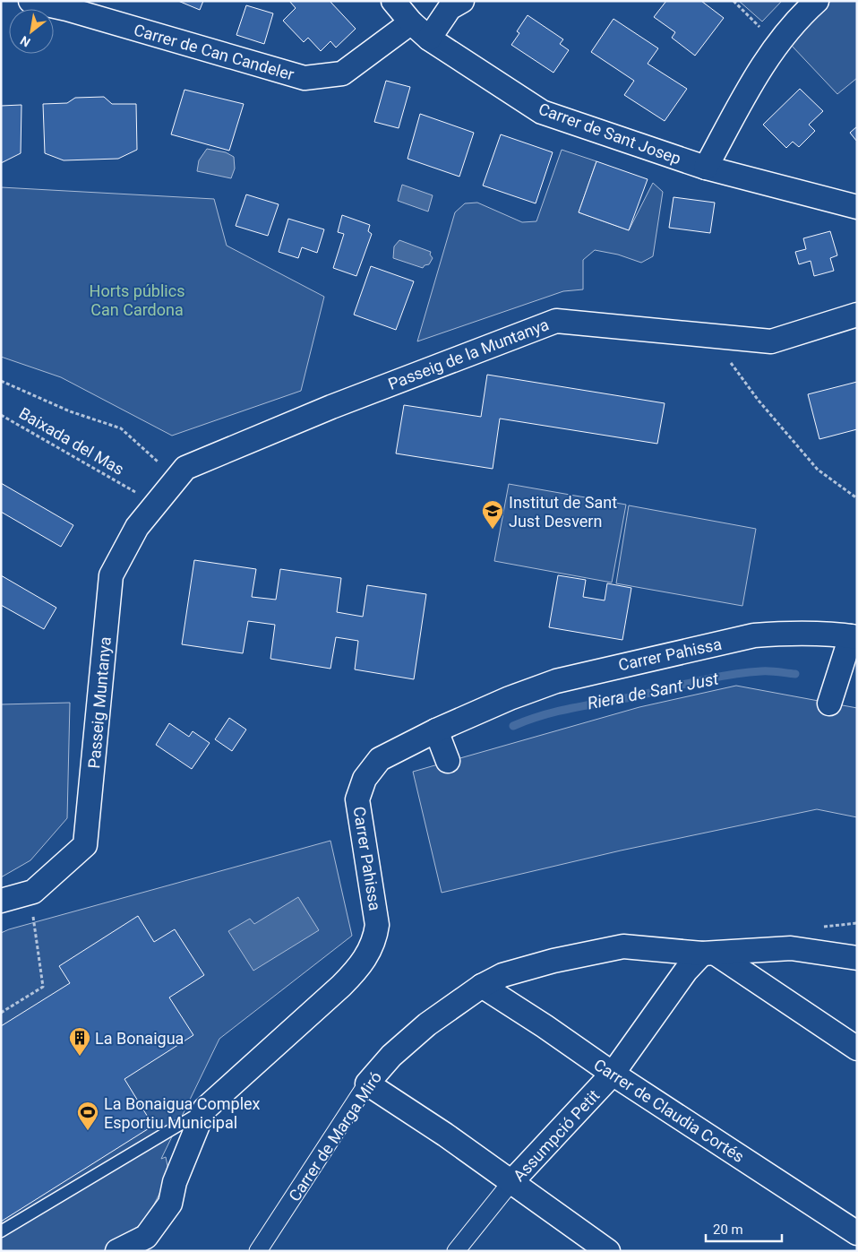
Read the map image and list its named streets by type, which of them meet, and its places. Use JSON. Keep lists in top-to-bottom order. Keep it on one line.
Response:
{"streets":{"street":["Carrer de Can Candeler","Carrer de Sant Josep","Passeig de la Muntanya","Carrer Pahissa","Passeig Muntanya","Carrer de Claudia Cortés","Assumpció Petit","Carrer de Marga Miró"],"path":["Baixada del Mas"]},"crossings":[["Carrer de Can Candeler","Carrer de Sant Josep"],["Passeig de la Muntanya","Baixada del Mas"],["Passeig de la Muntanya","Passeig Muntanya"],["Baixada del Mas","Passeig Muntanya"],["Carrer de Claudia Cortés","Assumpció Petit"],["Carrer de Claudia Cortés","Carrer de Marga Miró"],["Assumpció Petit","Carrer de Marga Miró"]],"water":["Riera de Sant Just"],"parks":["Horts públics Can Cardona"],"places":{"school or university":["Institut de Sant Just Desvern"],"building":["La Bonaigua"],"sports":["La Bonaigua Complex Esportiu Municipal"]},"scale_bar":"20 m","north":"bottom left"}
